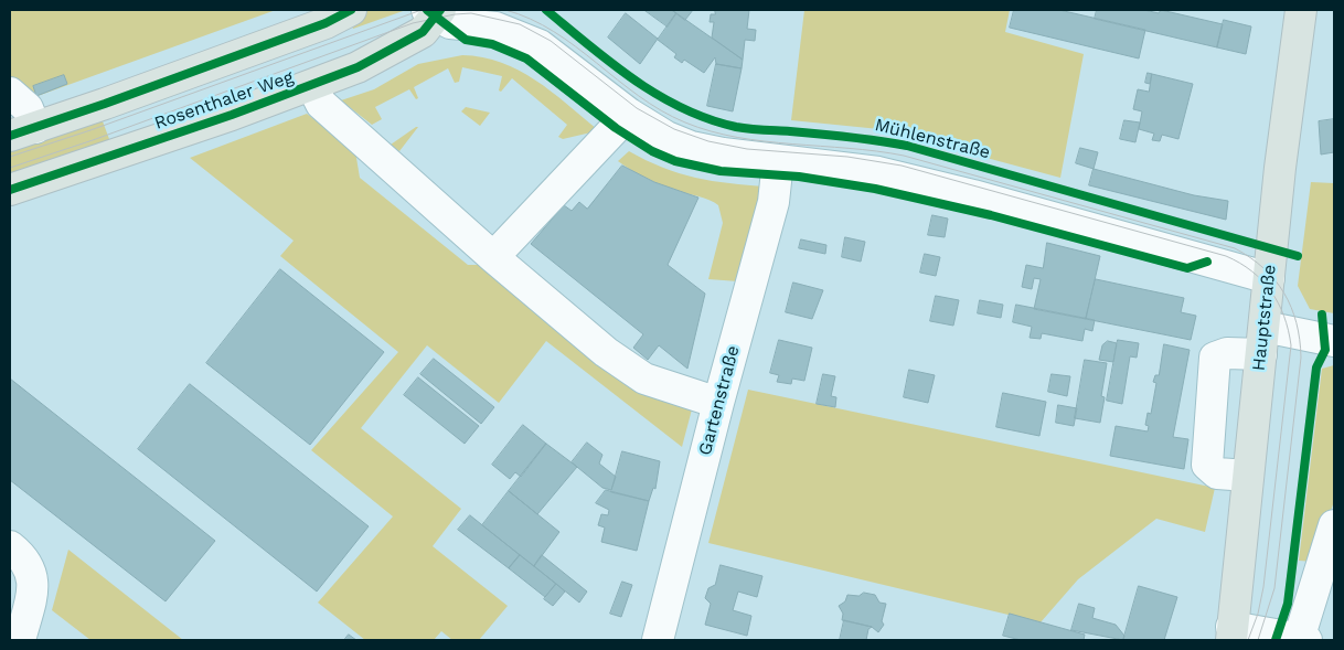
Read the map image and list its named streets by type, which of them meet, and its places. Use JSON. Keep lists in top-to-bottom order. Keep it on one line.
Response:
{"streets":{"main road":["Rosenthaler Weg","Hauptstraße"],"street":["Gartenstraße"],"cycle path":["Mühlenstraße"]}}
